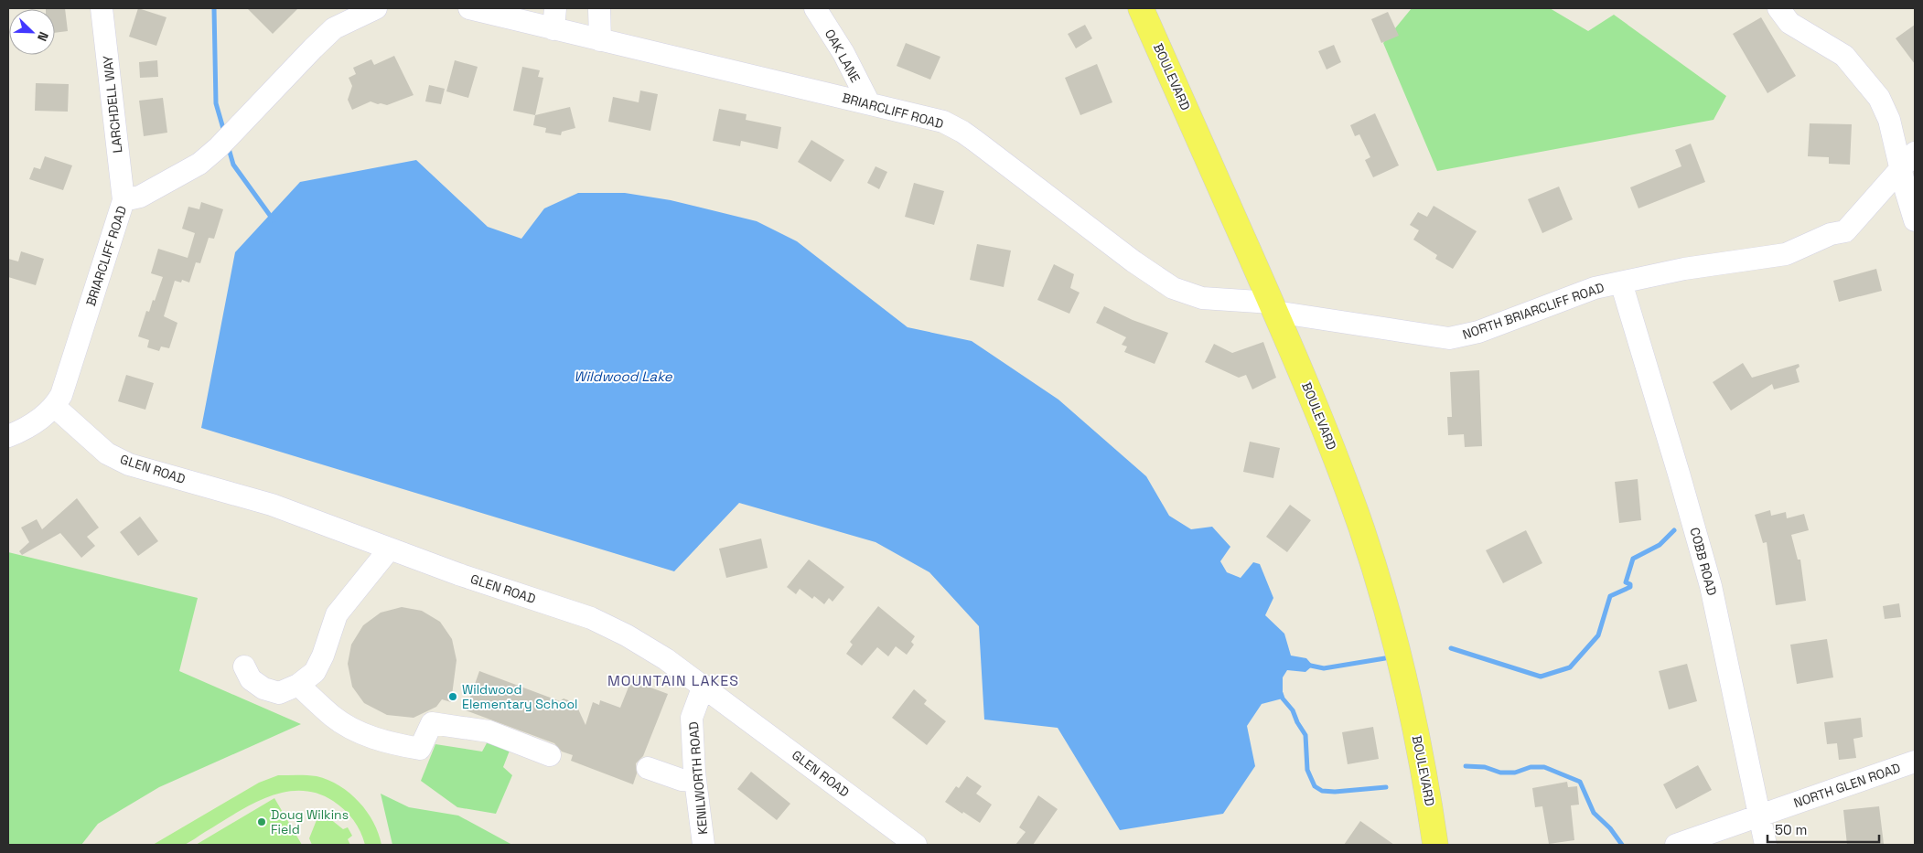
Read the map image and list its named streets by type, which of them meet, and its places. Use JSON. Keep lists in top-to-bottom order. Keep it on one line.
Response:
{"streets":{"main road":["BOULEVARD"],"street":["OAK LANE","LARCHDELL WAY","BRIARCLIFF ROAD","NORTH BRIARCLIFF ROAD","GLEN ROAD","COBB ROAD","KENILWORTH ROAD","NORTH GLEN ROAD"]},"crossings":[["OAK LANE","BRIARCLIFF ROAD"],["BOULEVARD","BRIARCLIFF ROAD"],["BOULEVARD","NORTH BRIARCLIFF ROAD"],["LARCHDELL WAY","BRIARCLIFF ROAD"],["BRIARCLIFF ROAD","NORTH BRIARCLIFF ROAD"],["BRIARCLIFF ROAD","GLEN ROAD"],["NORTH BRIARCLIFF ROAD","COBB ROAD"],["GLEN ROAD","KENILWORTH ROAD"],["COBB ROAD","NORTH GLEN ROAD"]],"districts":["MOUNTAIN LAKES"],"water":["Wildwood Lake"],"places":["Wildwood Elementary School","Doug Wilkins Field"],"scale_bar":"50 m","north":"bottom right"}
